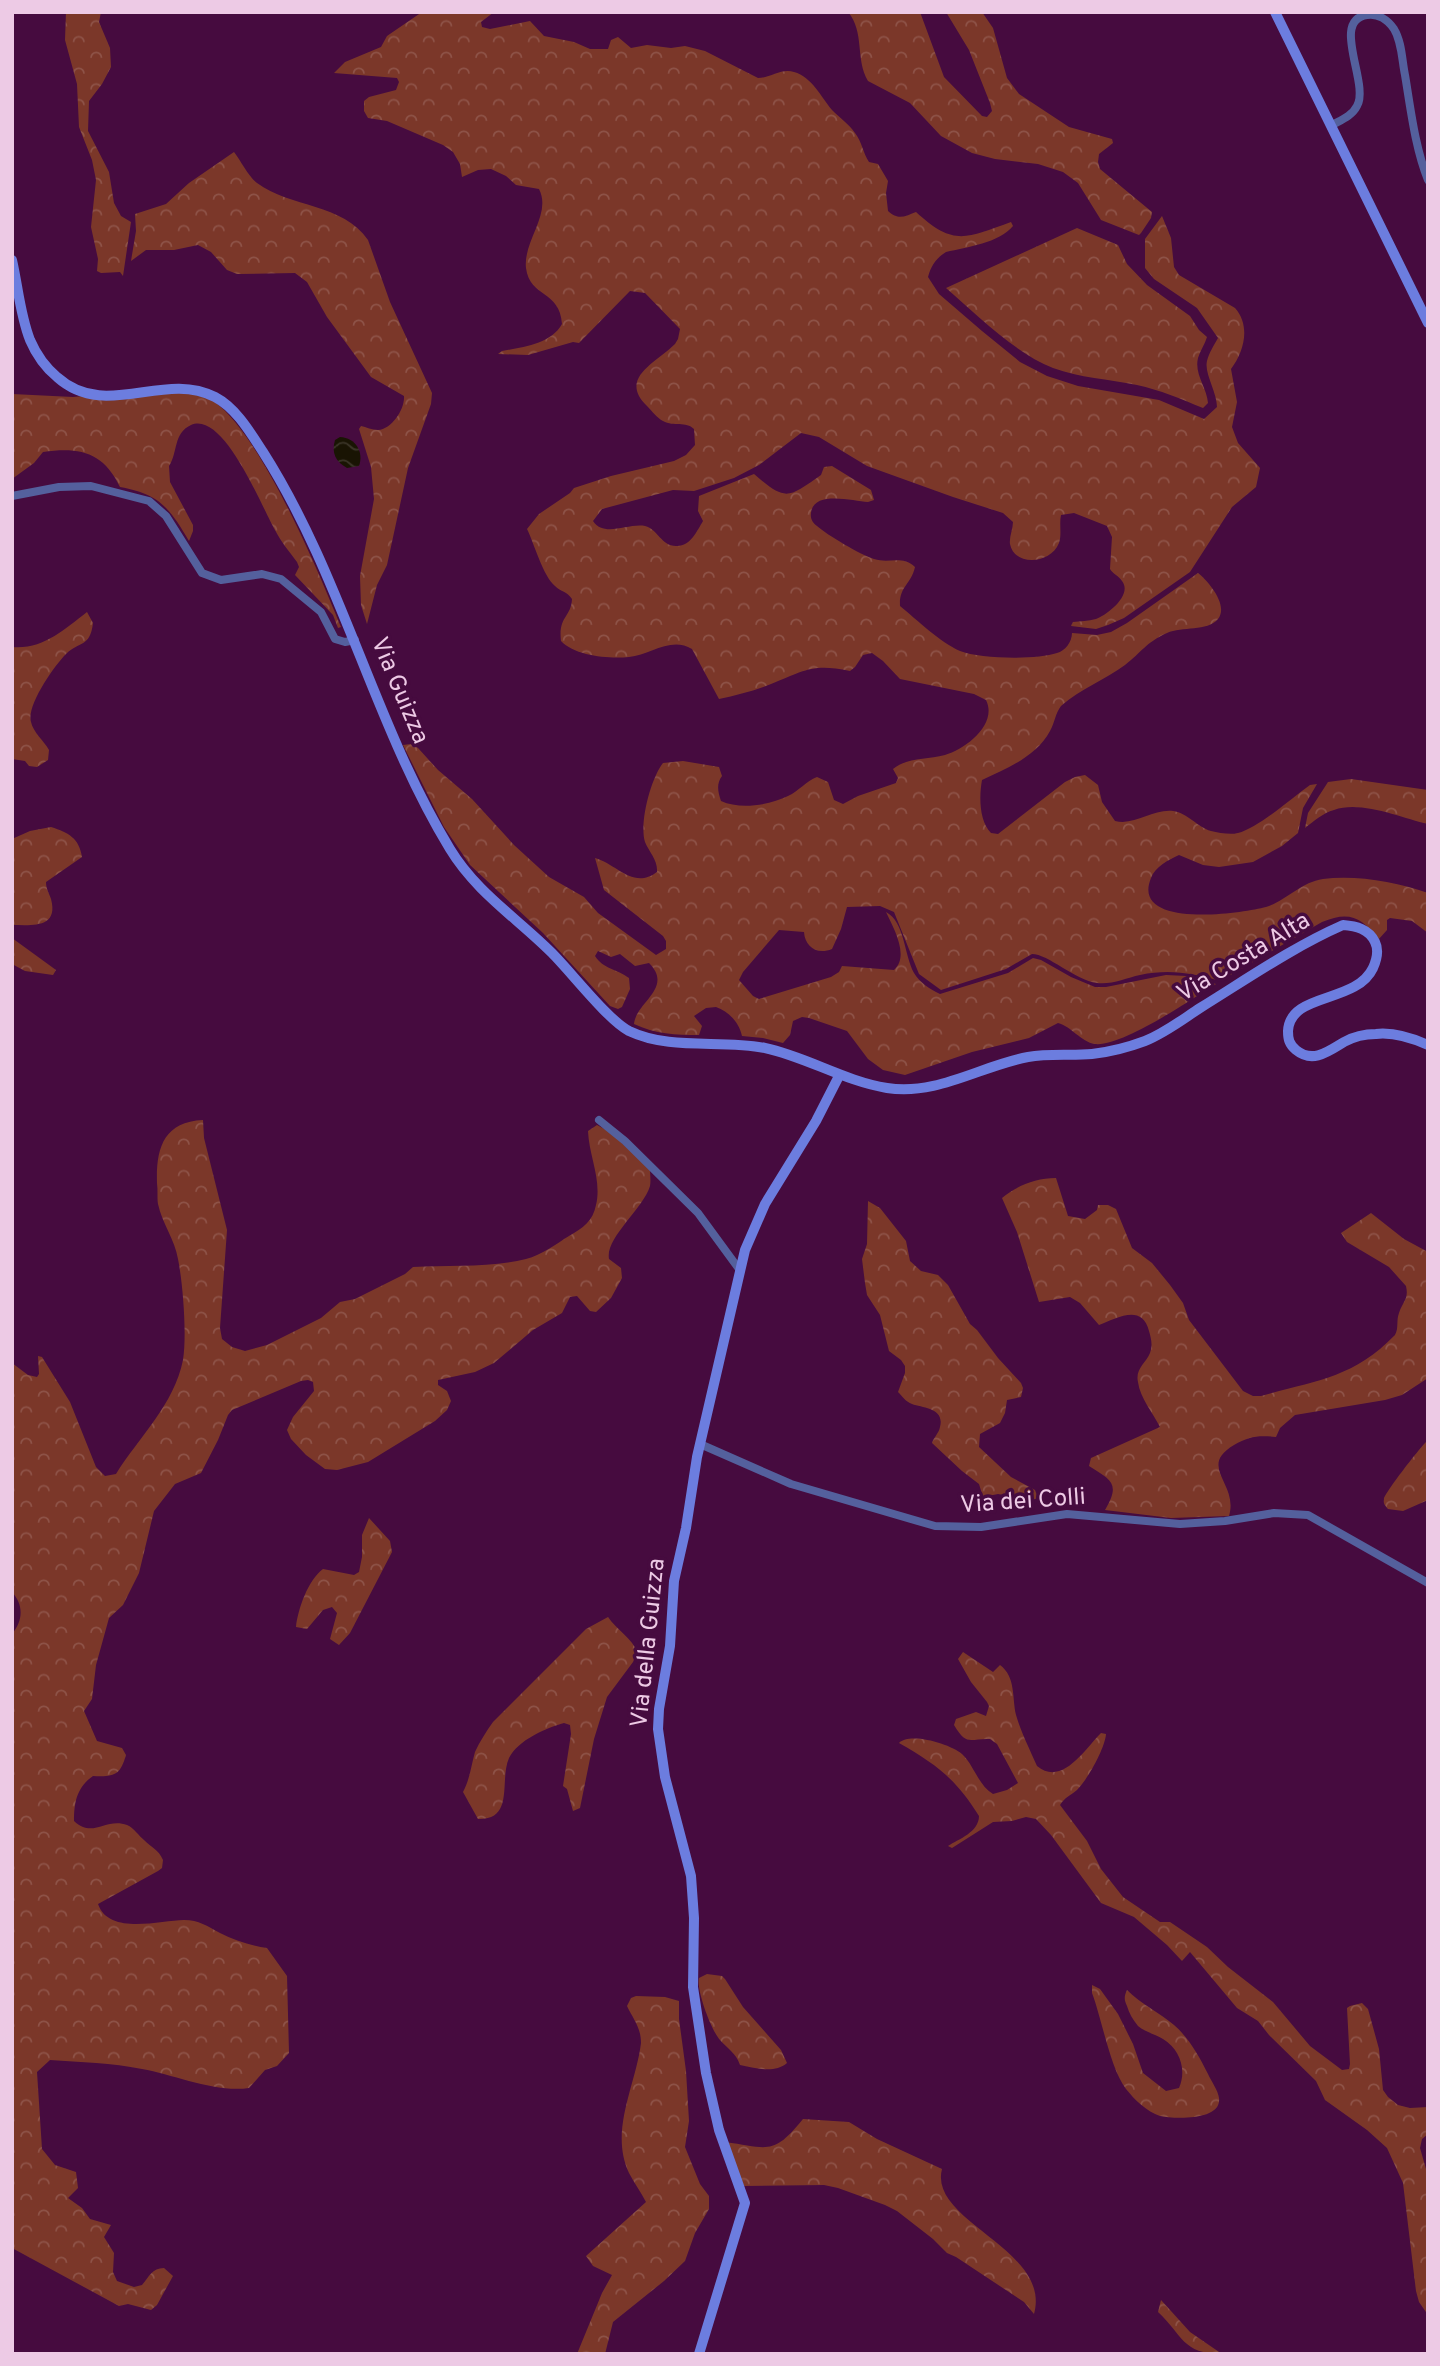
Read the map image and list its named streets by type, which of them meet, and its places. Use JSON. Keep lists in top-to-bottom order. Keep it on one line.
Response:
{"streets":{"main road":["Via Guizza","Via Costa Alta","Via della Guizza"],"street":["Via dei Colli"]},"crossings":[["Via Guizza","Via Costa Alta"],["Via Guizza","Via della Guizza"],["Via Costa Alta","Via della Guizza"],["Via dei Colli","Via della Guizza"]]}
